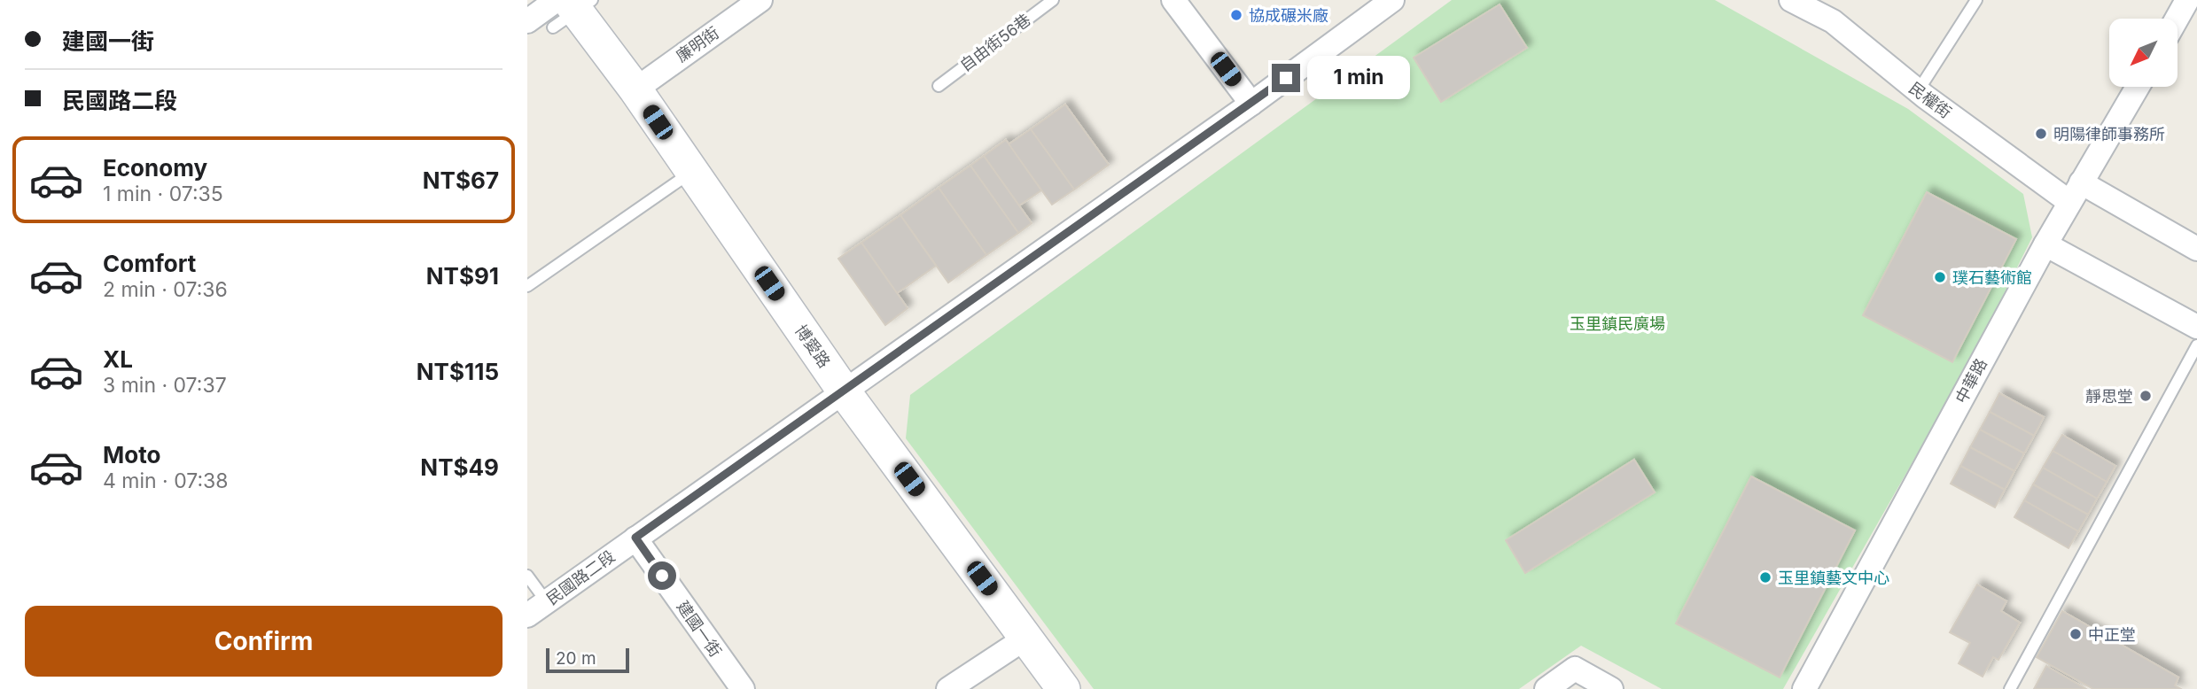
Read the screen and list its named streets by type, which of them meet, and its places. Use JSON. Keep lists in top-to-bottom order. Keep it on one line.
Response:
{"streets":{"street":["廉明街","民權街","博愛路","中華路","民國路二段","建國一街"],"lane":["自由街56巷"]},"crossings":[["廉明街","博愛路"],["民權街","中華路"],["博愛路","民國路二段"],["民國路二段","建國一街"]],"parks":["玉里鎮民廣場"],"places":["協成碾米廠","明陽律師事務所","璞石藝術館","靜思堂","玉里鎮藝文中心","中正堂"],"scale_bar":"20 m","north":"bottom left","page":{"banner":["建國一街","民國路二段"],"bubble":"1 min","list":[{"name":"Economy","note":"1 min · 07:35","value":"NT$67"},{"name":"Comfort","note":"2 min · 07:36","value":"NT$91"},{"name":"XL","note":"3 min · 07:37","value":"NT$115"},{"name":"Moto","note":"4 min · 07:38","value":"NT$49"}],"buttons":"Confirm","scale":"20 m"}}
